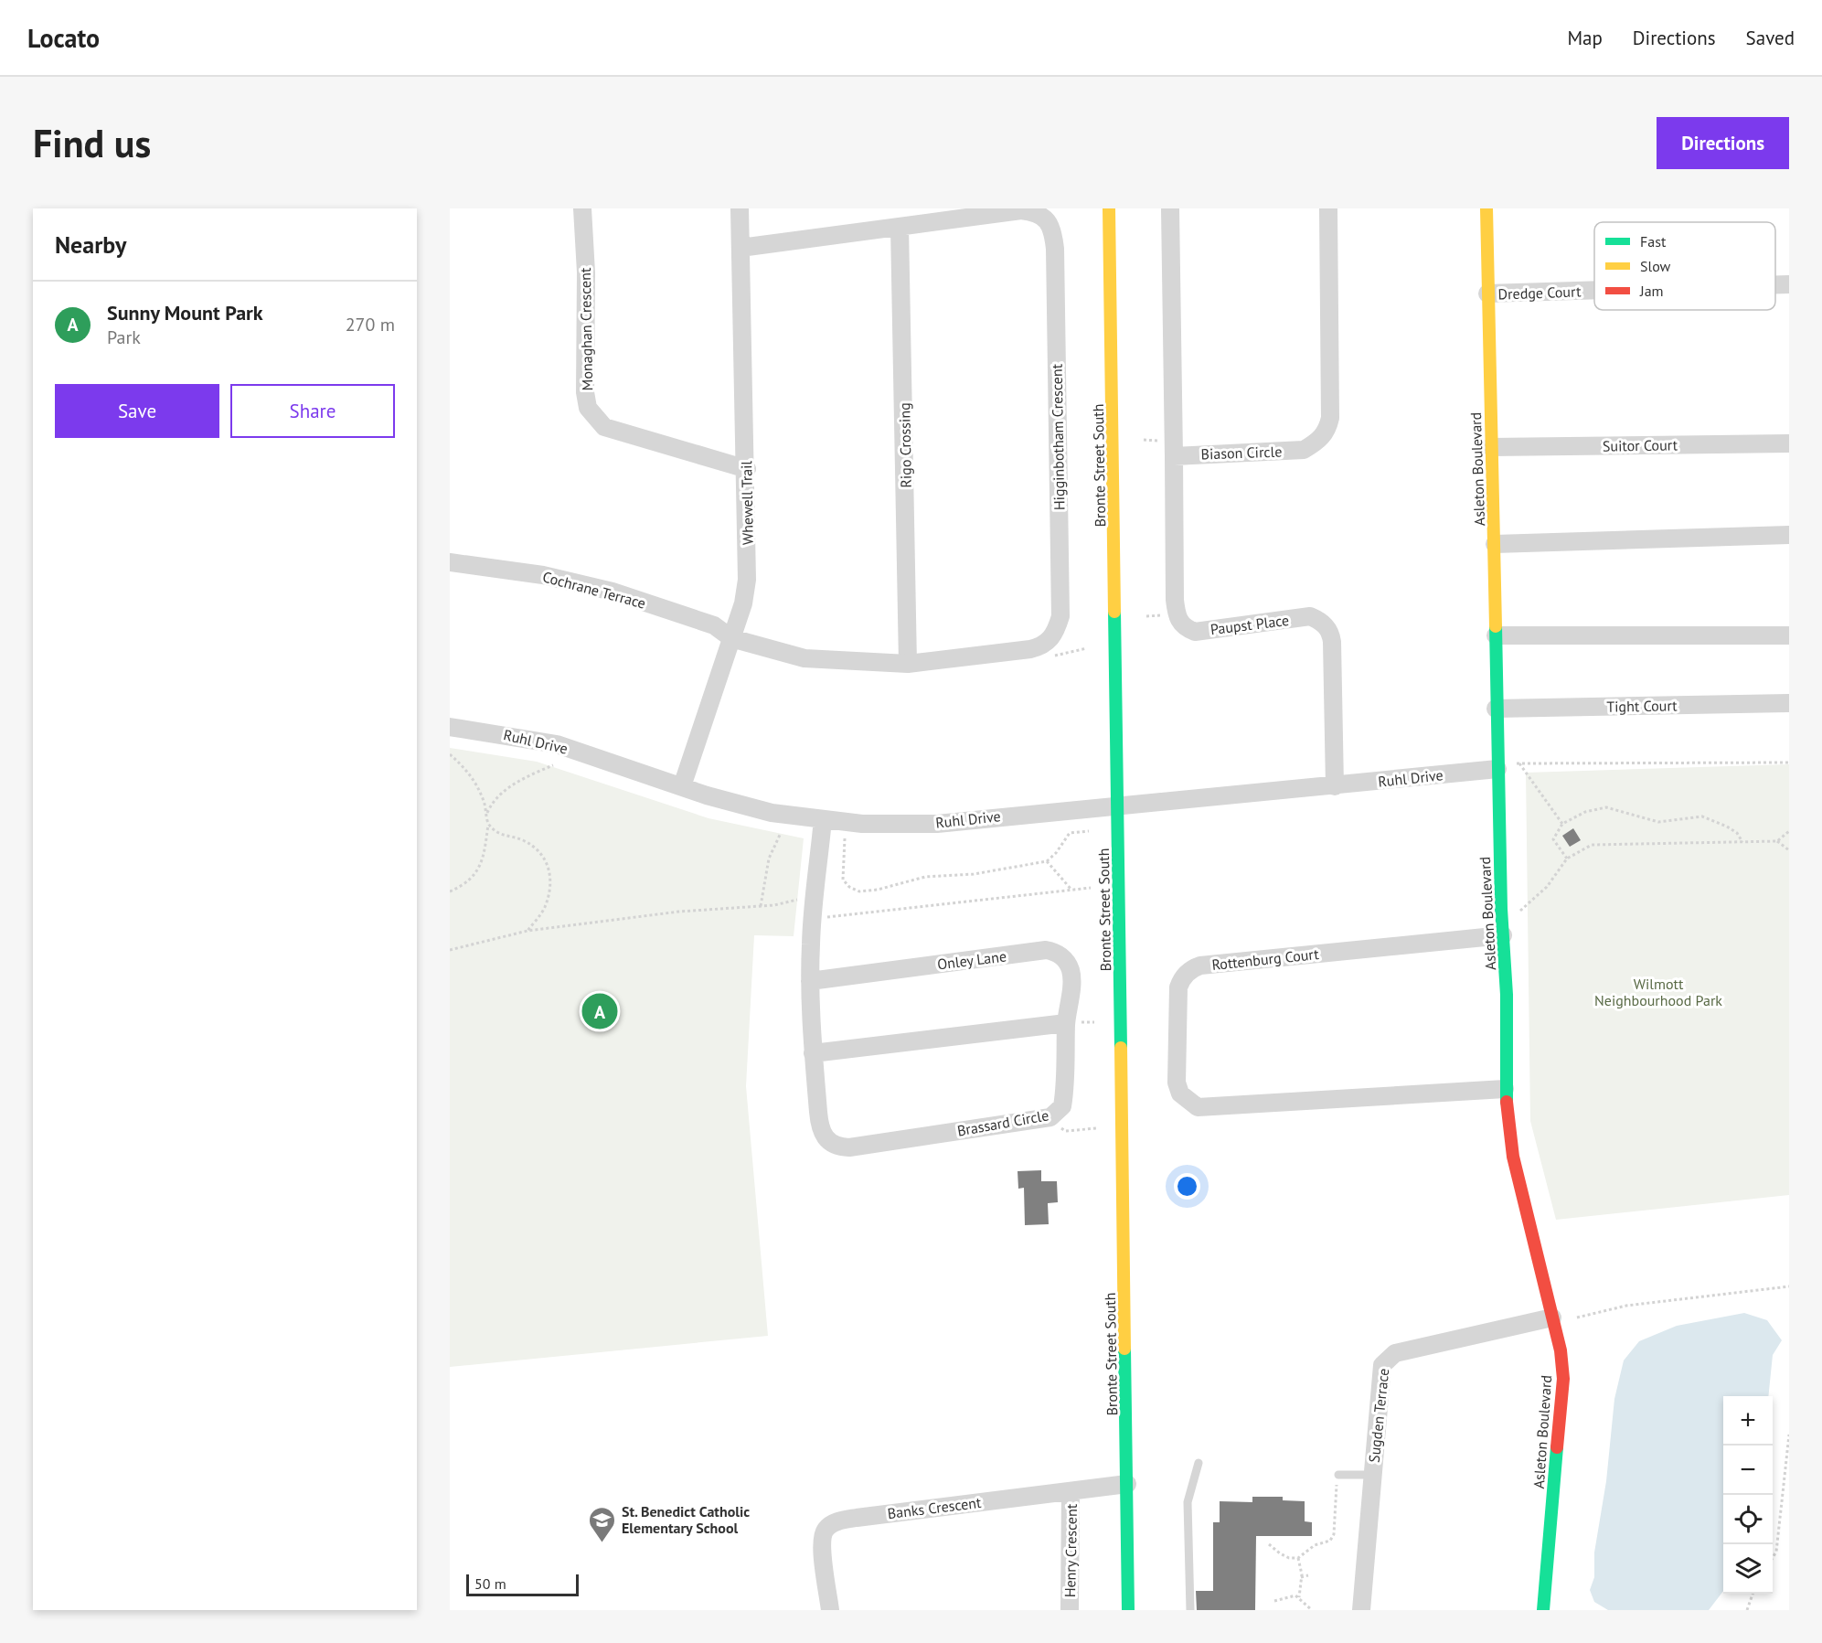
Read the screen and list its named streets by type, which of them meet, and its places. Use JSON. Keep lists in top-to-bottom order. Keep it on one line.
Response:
{"streets":{"street":["Dredge Court","Monaghan Crescent","Higginbotham Crescent","Rigo Crossing","Suitor Court","Biason Circle","Bronte Street South","Asleton Boulevard","Whewell Trail","Cochrane Terrace","Paupst Place","Tight Court","Ruhl Drive","Rottenburg Court","Onley Lane","Brassard Circle","Sugden Terrace","Banks Crescent","Henry Crescent"]},"crossings":[["Dredge Court","Asleton Boulevard"],["Monaghan Crescent","Whewell Trail"],["Higginbotham Crescent","Rigo Crossing"],["Higginbotham Crescent","Whewell Trail"],["Suitor Court","Asleton Boulevard"],["Biason Circle","Paupst Place"],["Bronte Street South","Ruhl Drive"],["Bronte Street South","Banks Crescent"],["Asleton Boulevard","Tight Court"],["Asleton Boulevard","Ruhl Drive"],["Asleton Boulevard","Rottenburg Court"],["Asleton Boulevard","Sugden Terrace"],["Whewell Trail","Cochrane Terrace"],["Whewell Trail","Ruhl Drive"],["Paupst Place","Ruhl Drive"],["Ruhl Drive","Brassard Circle"],["Onley Lane","Brassard Circle"],["Banks Crescent","Henry Crescent"]],"parks":["Wilmott Neighbourhood Park"],"places":{"school or university":["St. Benedict Catholic Elementary School"]},"legend":["Fast","Slow","Jam"],"scale_bar":"50 m","page":{"header":"Locato","nav":["Map","Directions","Saved"],"buttons":["Directions",["Save","Share"]],"title":"Find us","heading":"Nearby","list":[{"mark":"A","name":"Sunny Mount Park","note":"Park","value":"270 m"}],"pins":"A","map_buttons":["+","−"],"scale":"50 m"}}
